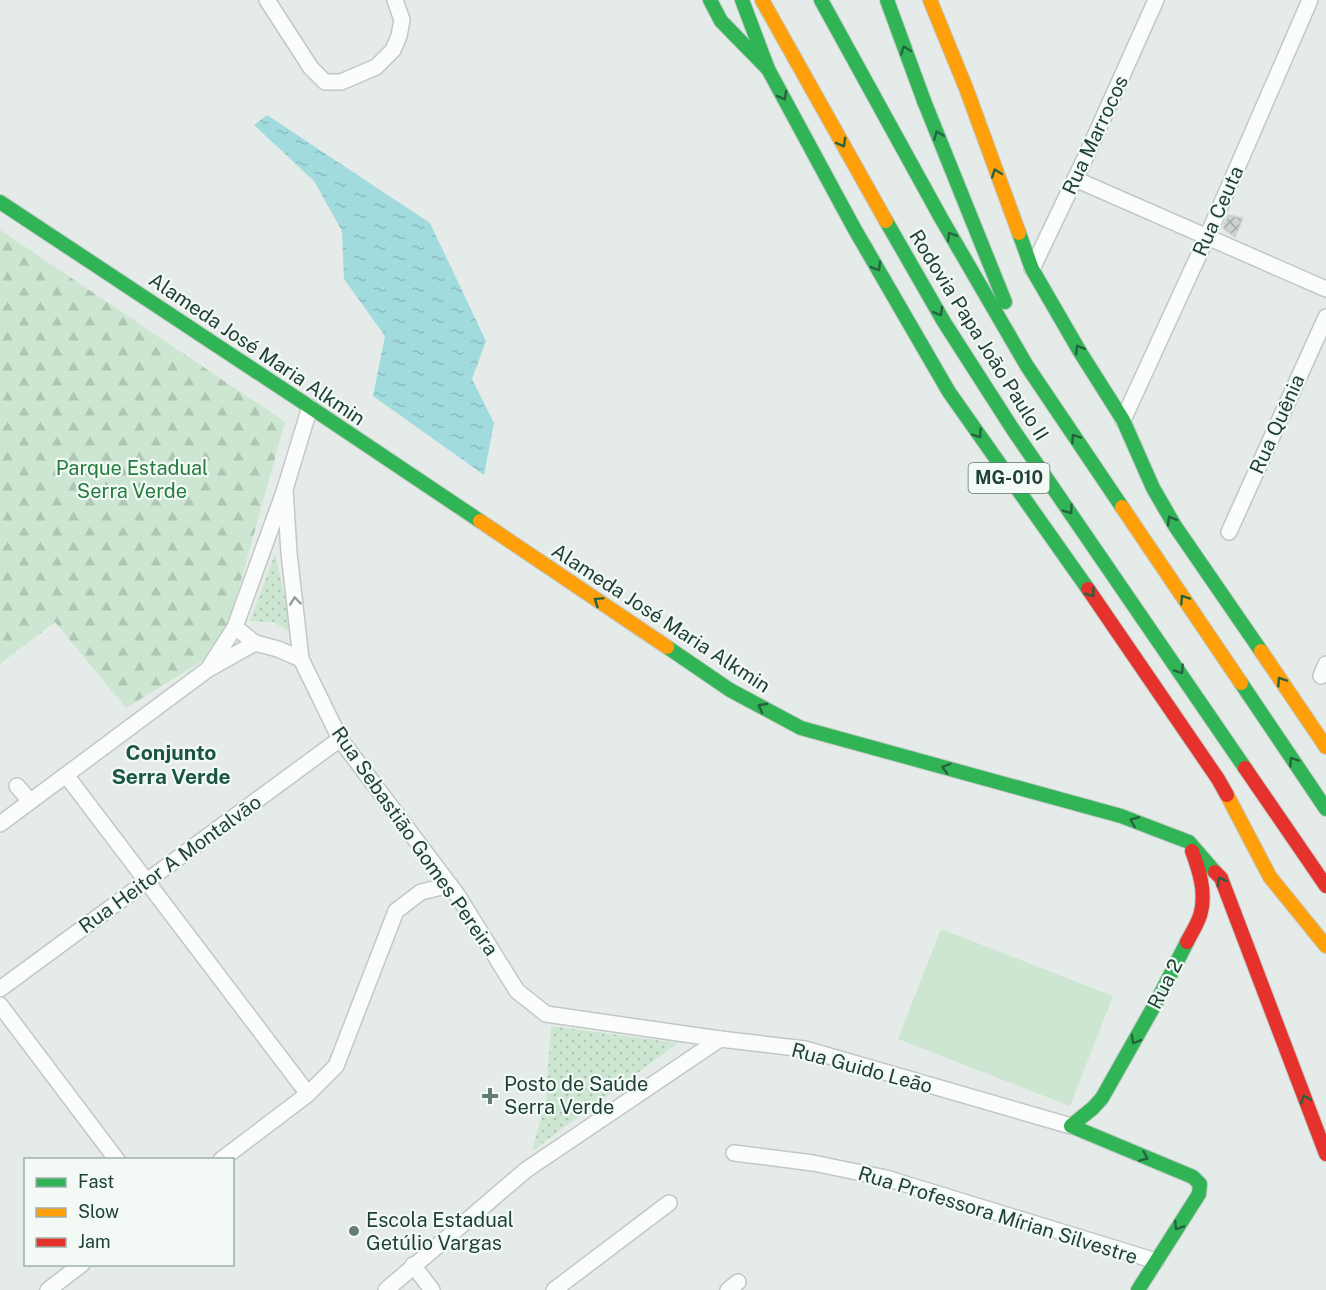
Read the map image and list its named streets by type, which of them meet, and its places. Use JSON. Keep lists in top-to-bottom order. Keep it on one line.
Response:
{"streets":{"main road":["Rodovia Papa João Paulo II","Alameda José Maria Alkmin","MG-010","Rua 2","Rua Guido Leão"],"street":["Rua Marrocos","Rua Ceuta","Rua Quênia","Rua Sebastião Gomes Pereira","Rua Heitor A Montalvão","Rua Professora Mírian Silvestre"]},"crossings":[["Rua Sebastião Gomes Pereira","Rua Heitor A Montalvão"],["Rua Sebastião Gomes Pereira","Rua Guido Leão"],["Rua 2","Rua Guido Leão"],["Rua Guido Leão","Rua Professora Mírian Silvestre"]],"one_way":["Alameda José Maria Alkmin","Rua 2"],"districts":["Conjunto Serra Verde"],"parks":["Parque Estadual Serra Verde"],"places":{"health":["Posto de Saúde Serra Verde"],"other":["Escola Estadual Getúlio Vargas"]},"legend":["Fast","Slow","Jam"]}
